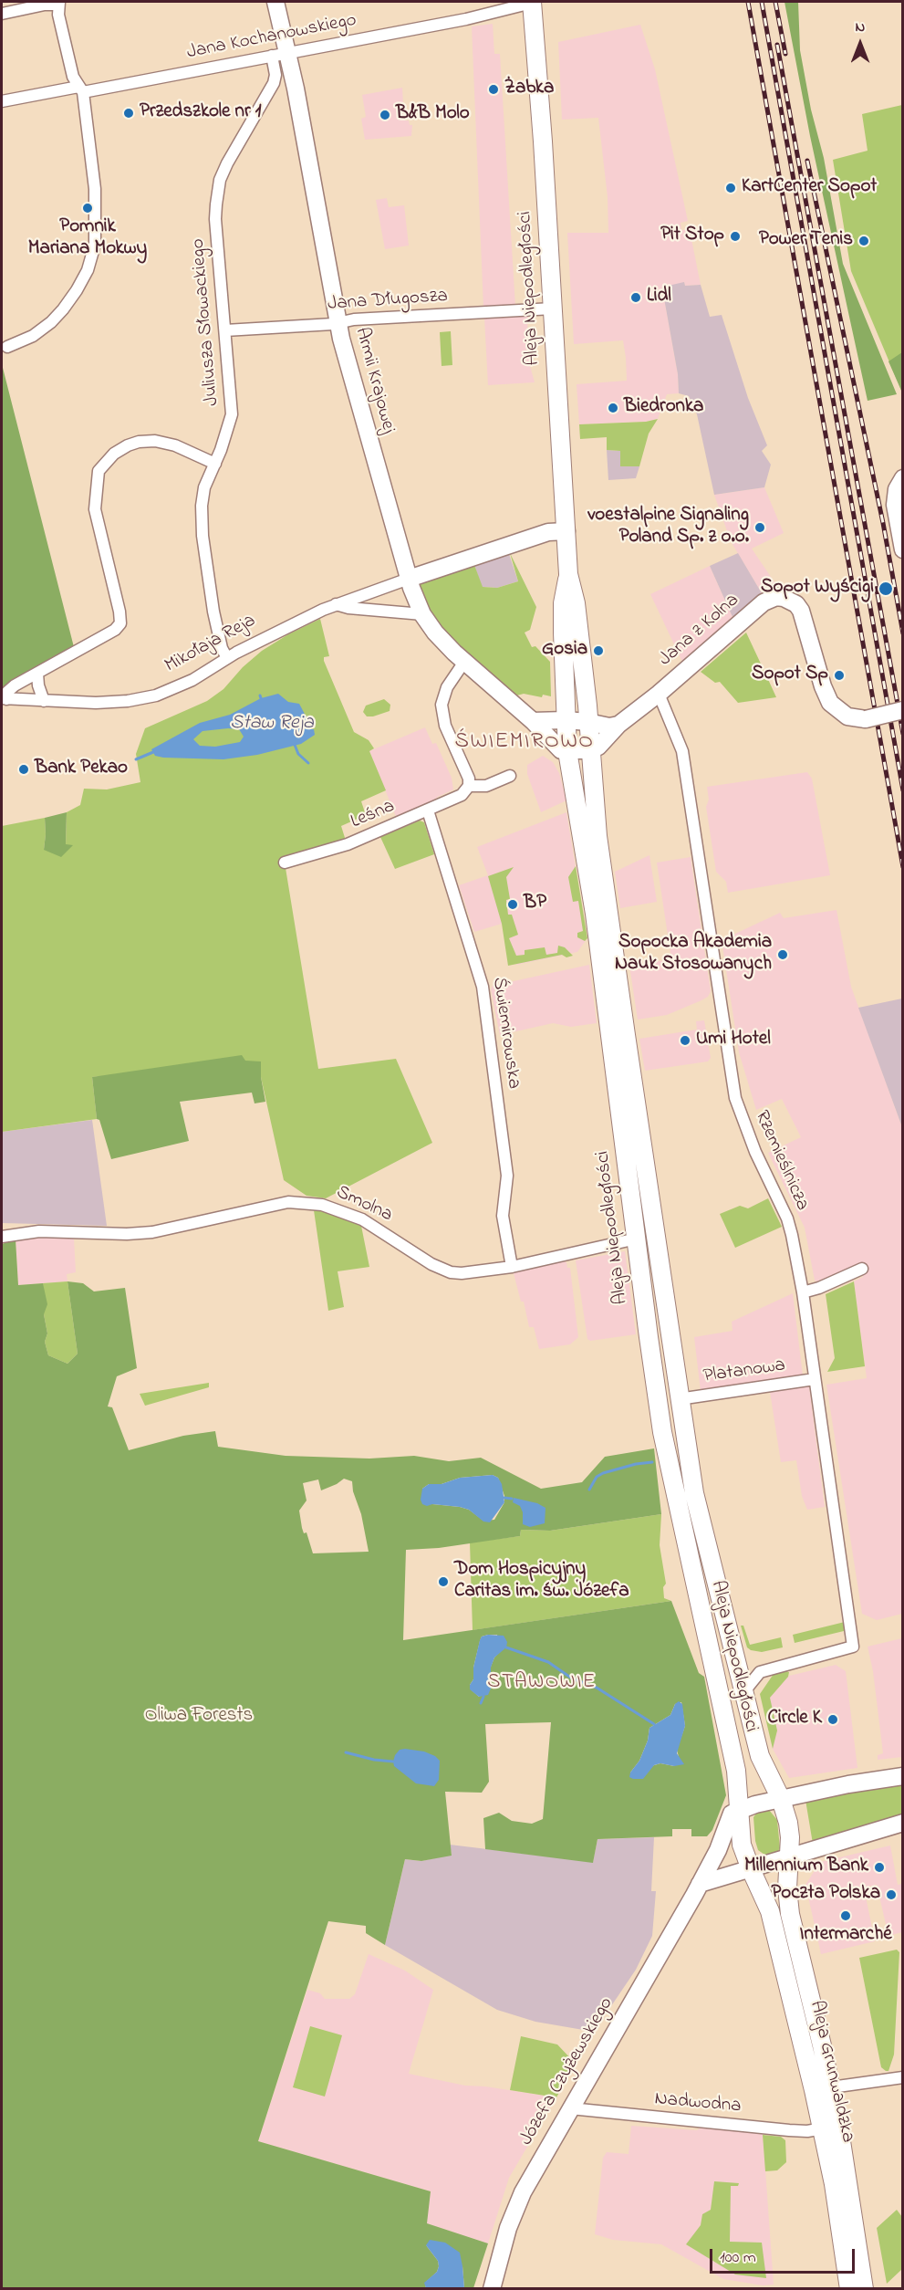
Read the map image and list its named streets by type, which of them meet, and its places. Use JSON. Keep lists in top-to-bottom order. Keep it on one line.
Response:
{"streets":{"main road":["Aleja Niepodległości","Aleja Grunwaldzka"],"street":["Jana Kochanowskiego","Jana Długosza","Juliusza Słowackiego","Armii Krajowej","Jana z Kolna","Mikołaja Reja","Leśna","Świemirowska","Rzemieślnicza","Smolna","Platanowa","Józefa Czyżewskiego","Nadwodna"]},"crossings":[["Jana Kochanowskiego","Aleja Niepodległości"],["Jana Kochanowskiego","Juliusza Słowackiego"],["Jana Kochanowskiego","Armii Krajowej"],["Aleja Niepodległości","Jana Długosza"],["Aleja Niepodległości","Armii Krajowej"],["Aleja Niepodległości","Jana z Kolna"],["Aleja Niepodległości","Mikołaja Reja"],["Aleja Niepodległości","Smolna"],["Aleja Niepodległości","Platanowa"],["Aleja Niepodległości","Józefa Czyżewskiego"],["Aleja Niepodległości","Aleja Grunwaldzka"],["Jana Długosza","Juliusza Słowackiego"],["Jana Długosza","Armii Krajowej"],["Juliusza Słowackiego","Armii Krajowej"],["Juliusza Słowackiego","Mikołaja Reja"],["Armii Krajowej","Mikołaja Reja"],["Jana z Kolna","Rzemieślnicza"],["Leśna","Świemirowska"],["Świemirowska","Smolna"],["Rzemieślnicza","Platanowa"],["Józefa Czyżewskiego","Nadwodna"],["Aleja Grunwaldzka","Nadwodna"]],"districts":["ŚWIEMIROWO","STAWOWIE"],"water":["Staw Reja"],"parks":["Oliwa Forests"],"places":["Żabka","Przedszkole nr 1","B&B Molo","KartCenter Sopot","Pomnik Mariana Mokwy","Pit Stop","Power Tenis","Lidl","Biedronka","voestalpine Signaling Poland Sp. z o.o.","Sopot Wyścigi","Gosia","Sopot Sp","Bank Pekao","BP","Sopocka Akademia Nauk Stosowanych","Umi Hotel","Dom Hospicyjny Caritas im. św. Józefa","Circle K","Millennium Bank","Poczta Polska","Intermarché"],"scale_bar":"100 m","north":"top"}
